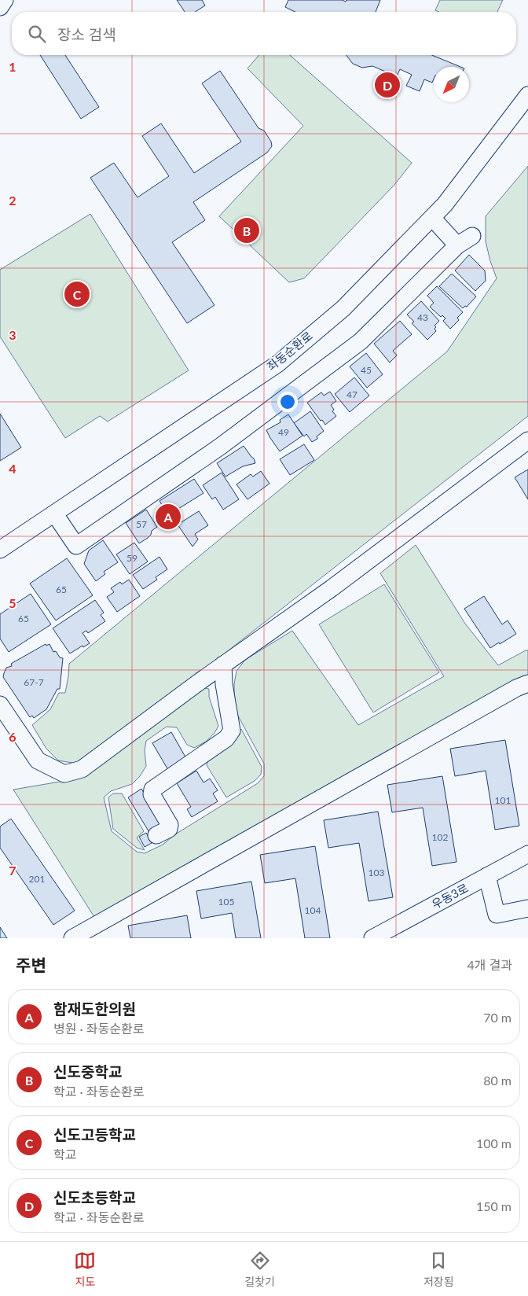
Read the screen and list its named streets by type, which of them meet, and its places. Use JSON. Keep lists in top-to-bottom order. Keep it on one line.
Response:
{"streets":{"street":["좌동순환로","우동3로"]},"house_numbers":["43","45","47","49","57","59","65","65","67-7","101","102","103","201","105","104"],"north":"bottom left","page":{"search":"장소 검색","pins":["D","B","C","A"],"heading":["주변","4개 결과"],"list":[{"mark":"A","name":"함재도한의원","note":"병원 · 좌동순환로","value":"70 m"},{"mark":"B","name":"신도중학교","note":"학교 · 좌동순환로","value":"80 m"},{"mark":"C","name":"신도고등학교","note":"학교","value":"100 m"},{"mark":"D","name":"신도초등학교","note":"학교 · 좌동순환로","value":"150 m"}],"nav":["지도","길찾기","저장됨"]},"grid":{"rows":["1","2","3","4","5","6","7"]}}
